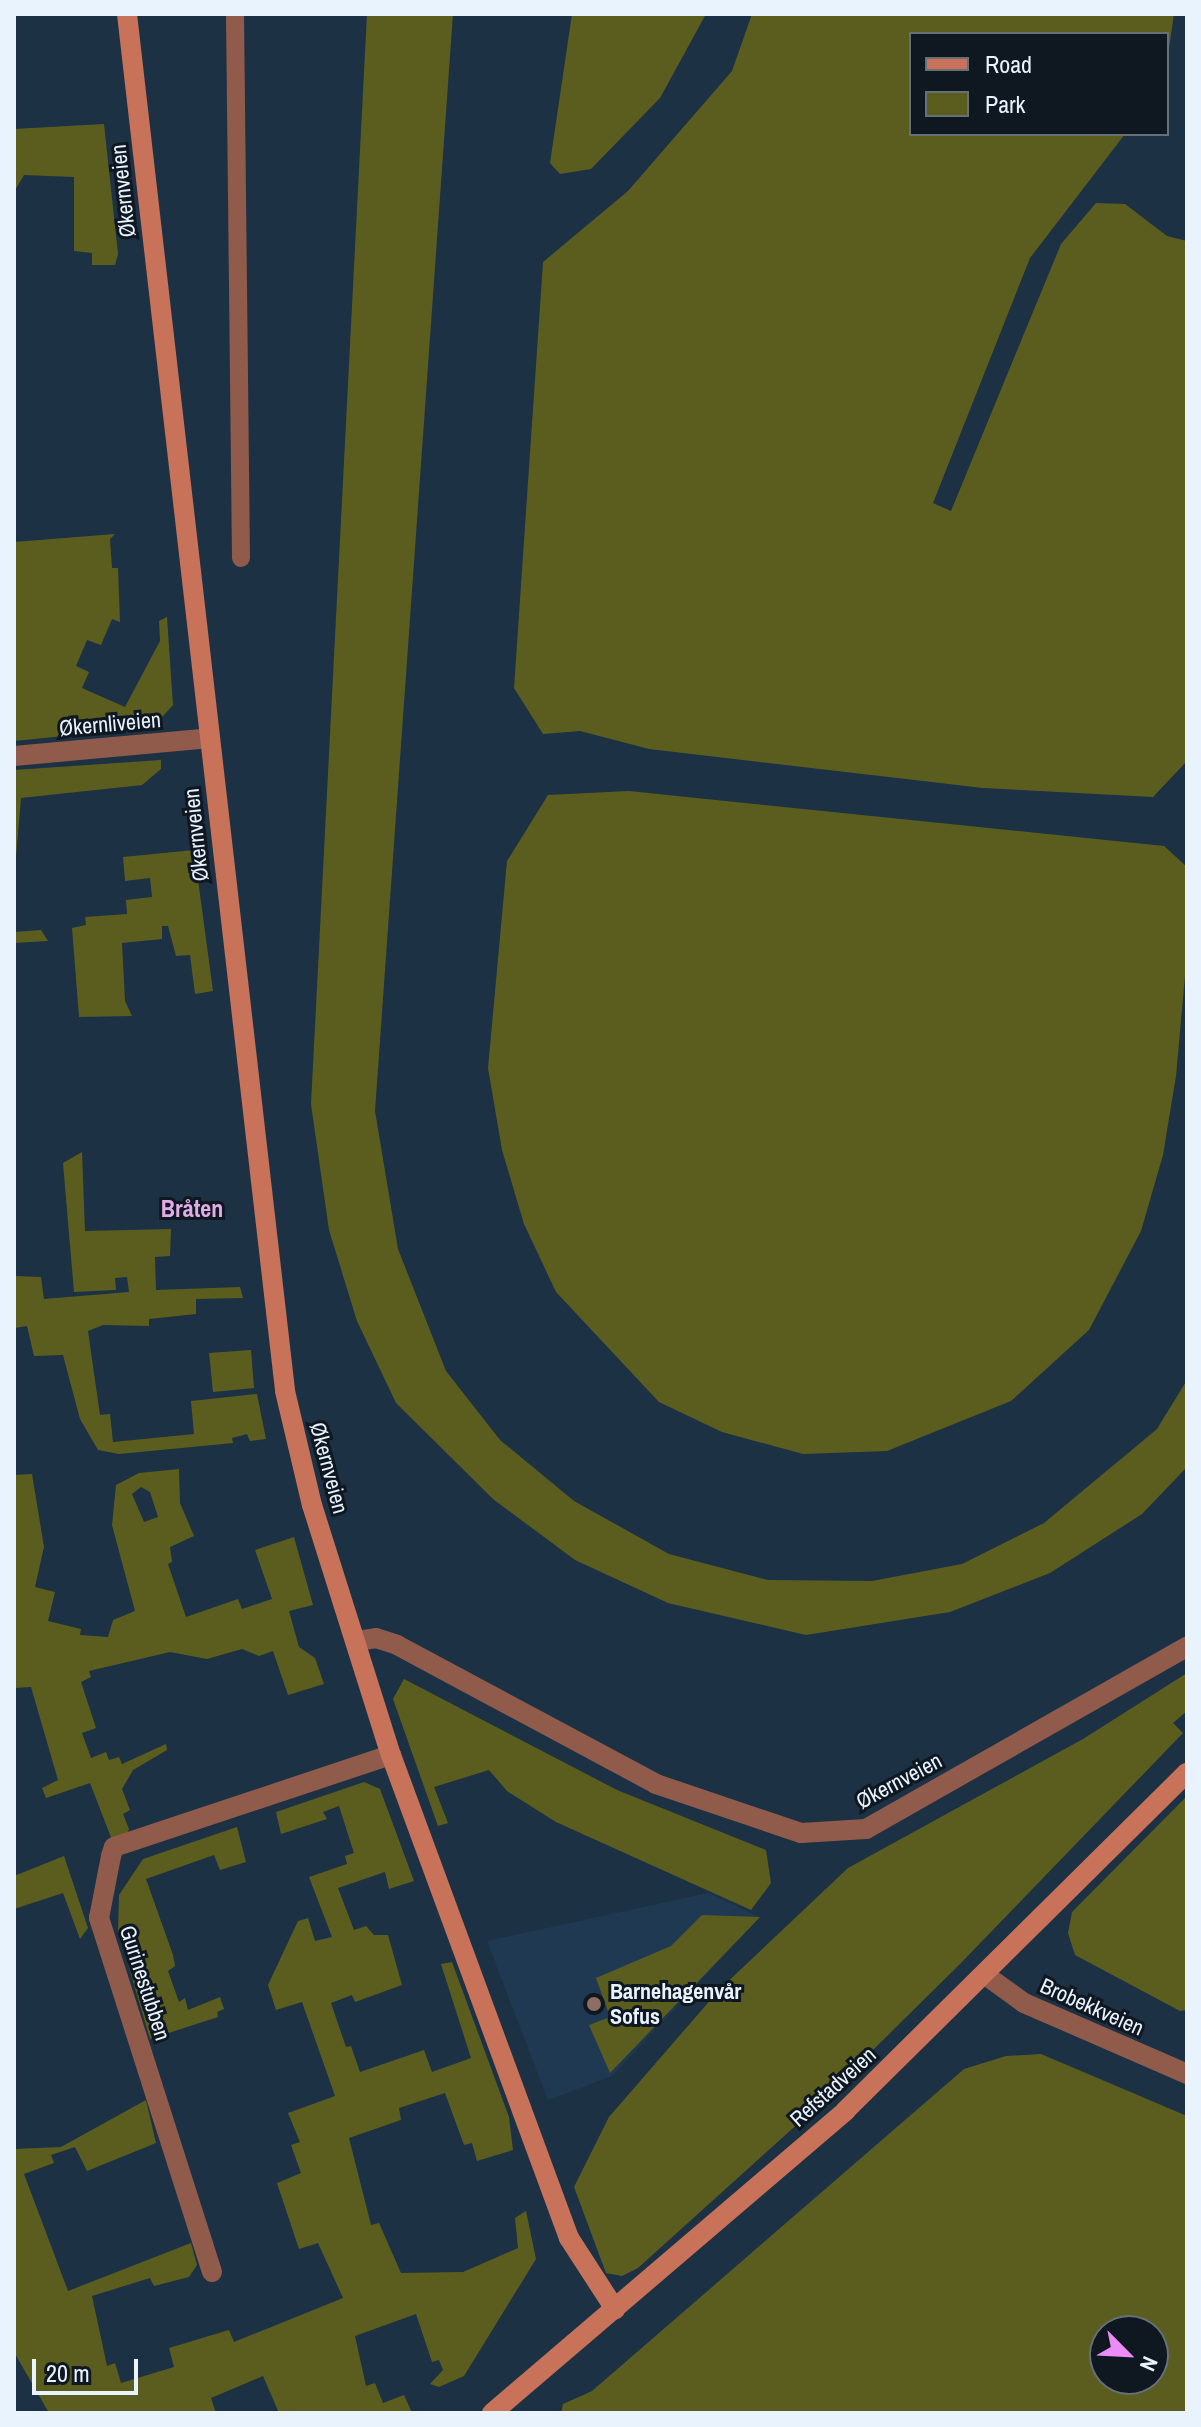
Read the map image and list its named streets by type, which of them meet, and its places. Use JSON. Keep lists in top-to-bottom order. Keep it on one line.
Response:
{"streets":{"street":["Økernveien","Økernliveien","Gurinestubben","Brobekkveien","Refstadveien"]},"crossings":[["Økernveien","Økernliveien"],["Økernveien","Gurinestubben"],["Økernveien","Refstadveien"],["Brobekkveien","Refstadveien"]],"districts":["Bråten"],"places":["Barnehagenvår Sofus"],"legend":["Road","Park"],"scale_bar":"20 m","north":"bottom right"}
